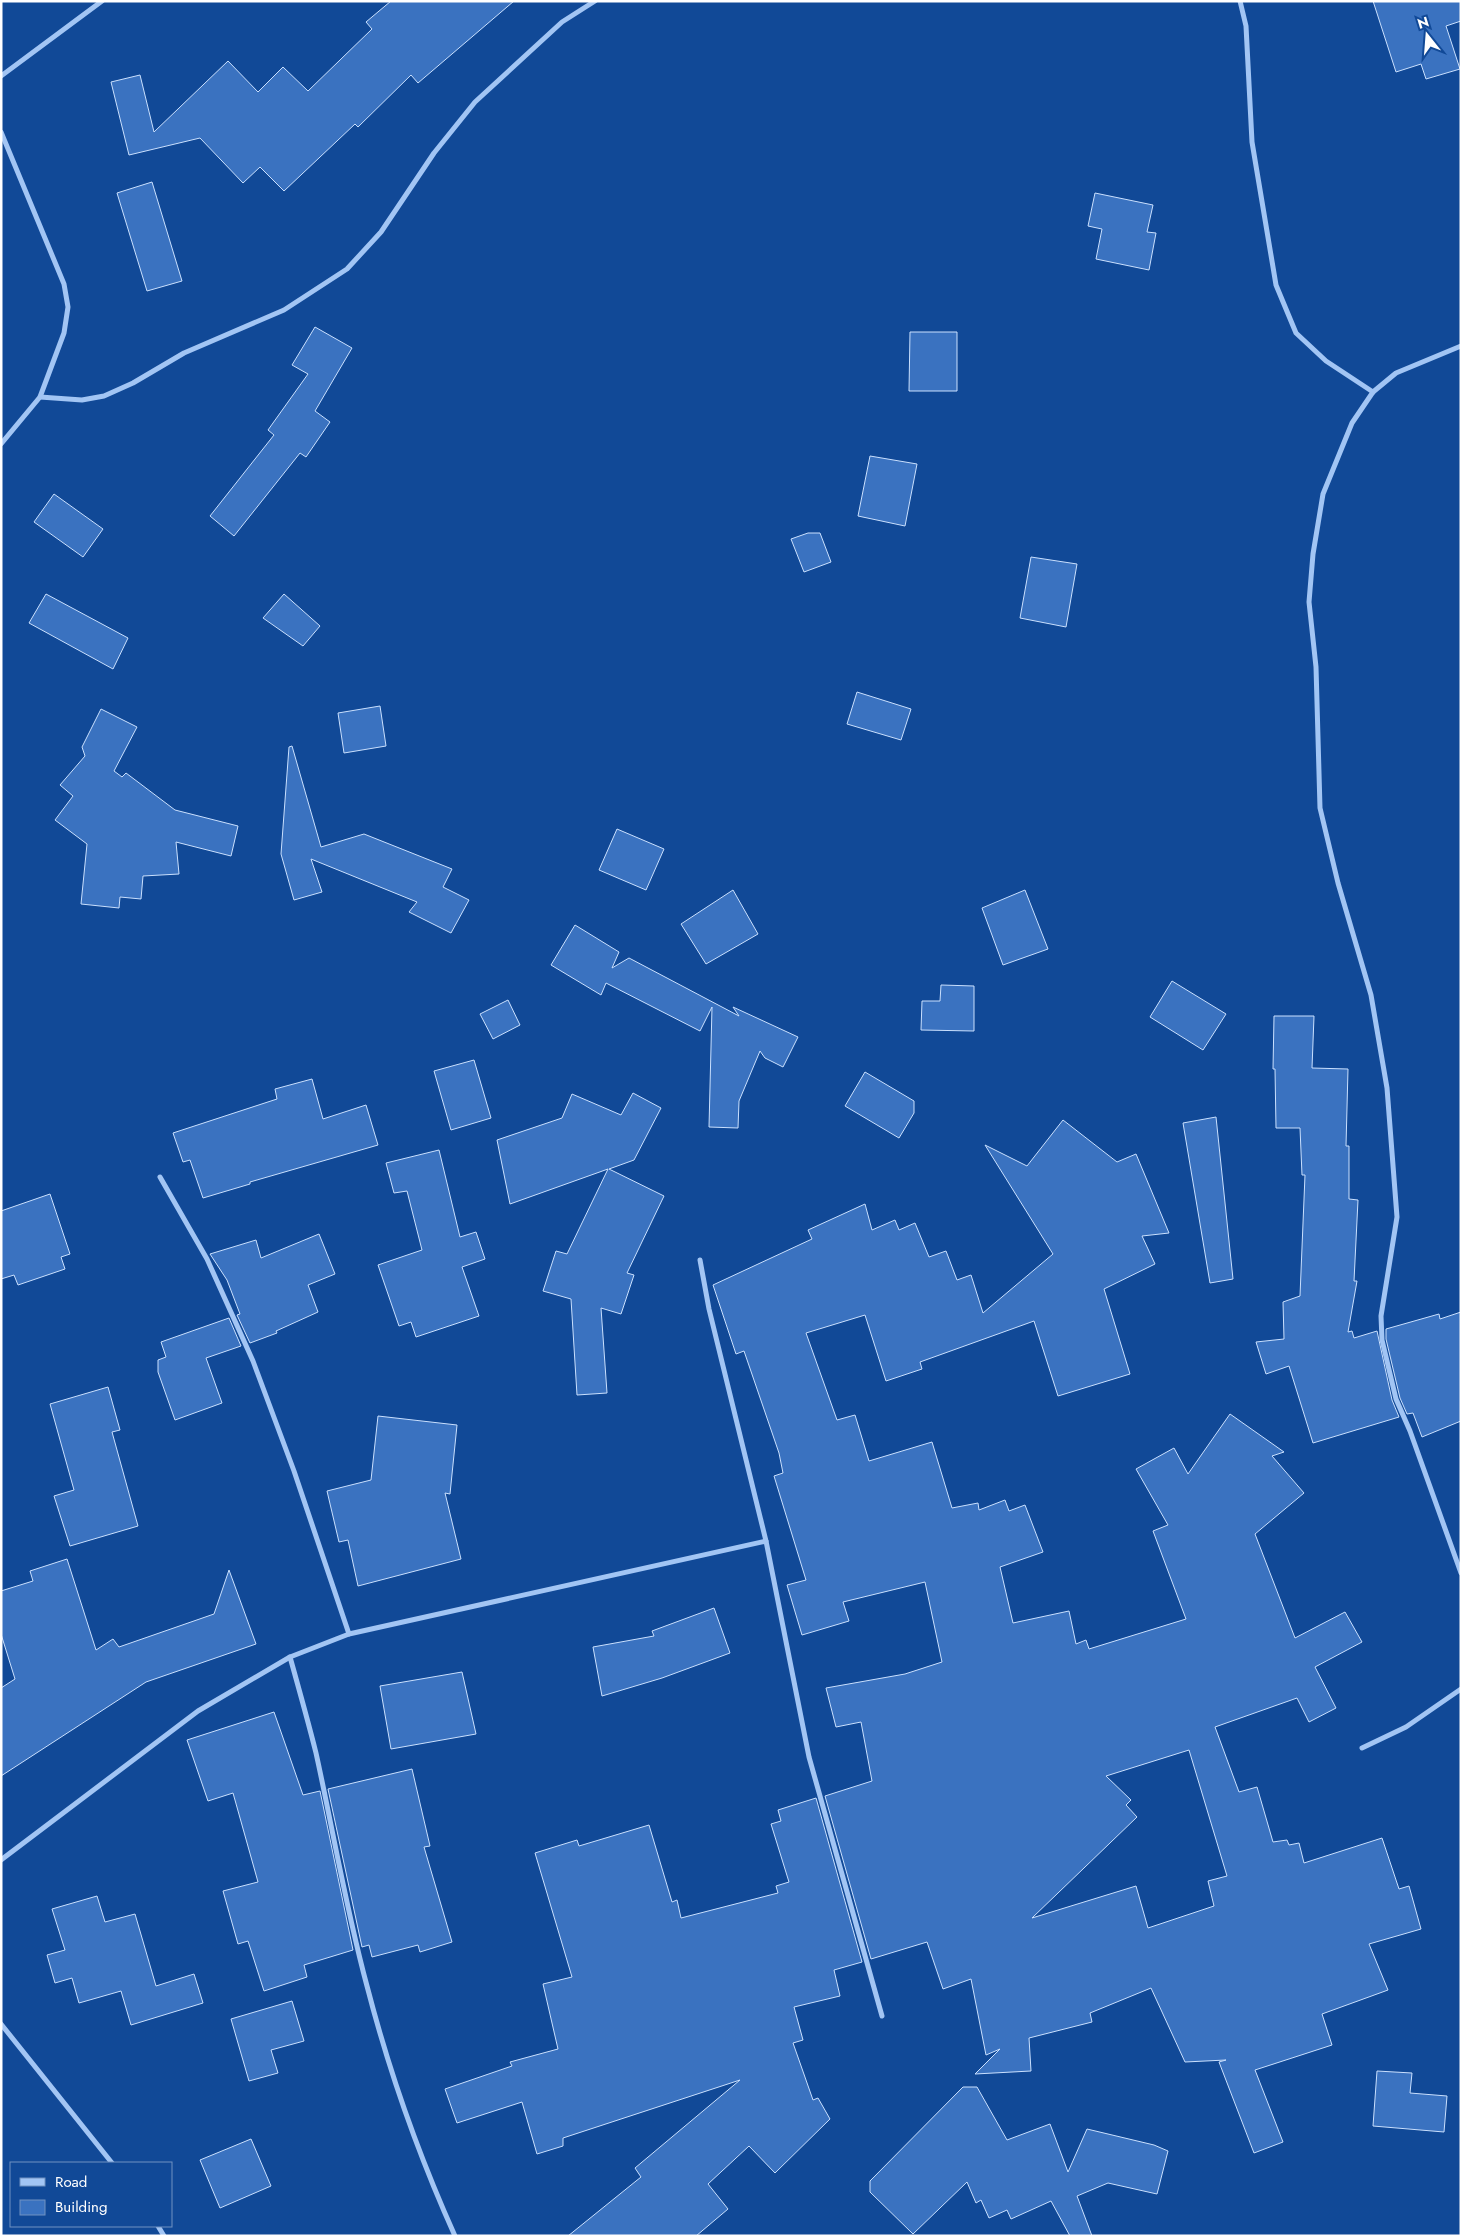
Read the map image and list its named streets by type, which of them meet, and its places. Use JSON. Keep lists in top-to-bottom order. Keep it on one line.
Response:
{"legend":["Road","Building"],"north":"top"}
